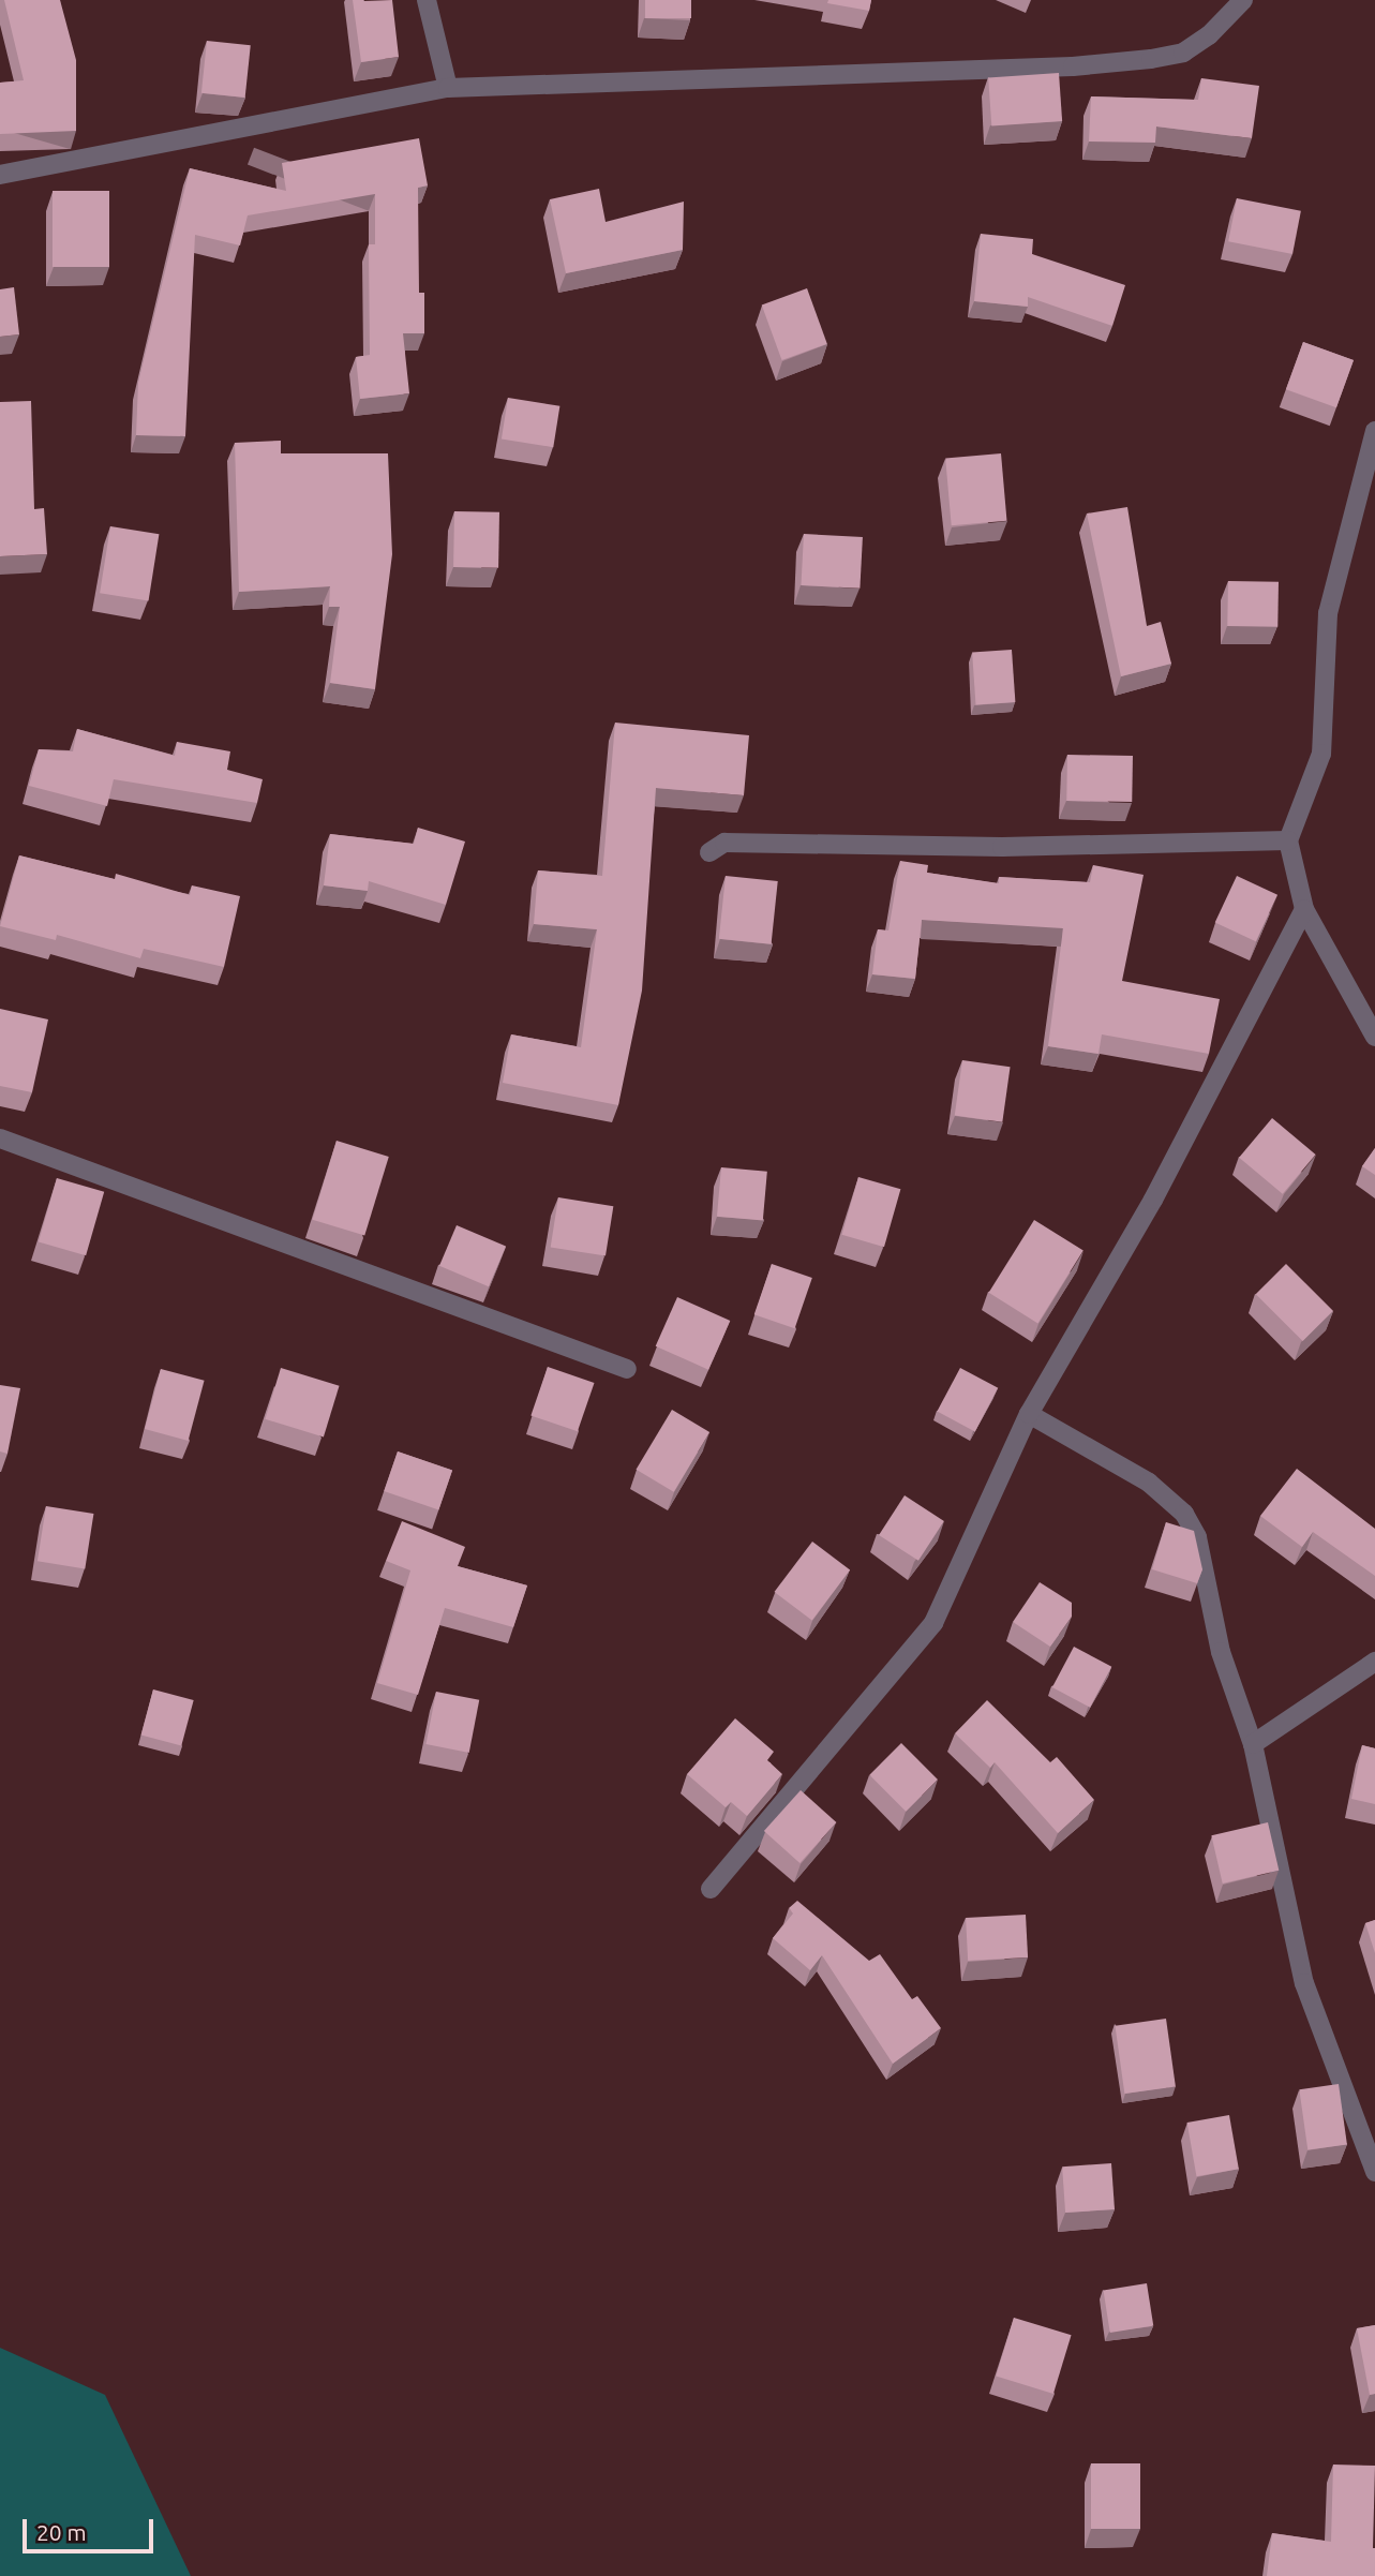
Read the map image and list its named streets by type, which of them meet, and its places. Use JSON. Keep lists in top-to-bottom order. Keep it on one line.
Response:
{"scale_bar":"20 m"}
